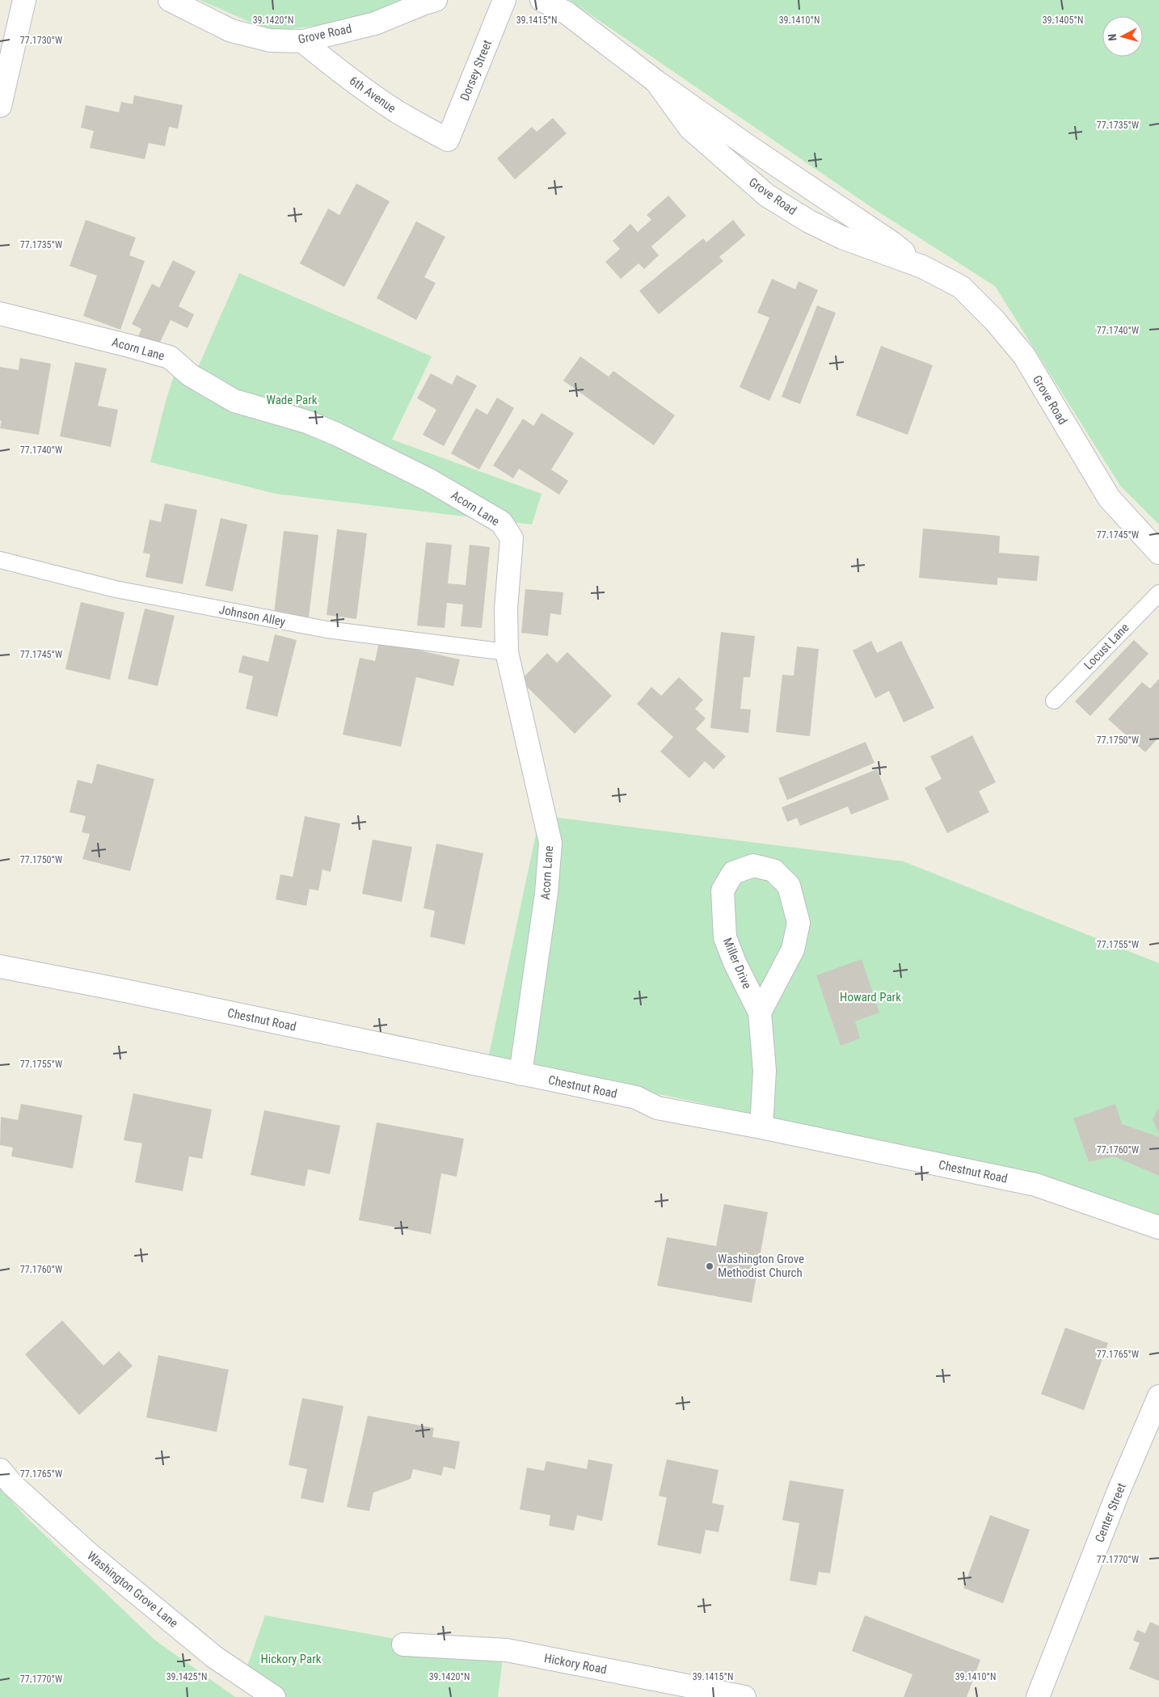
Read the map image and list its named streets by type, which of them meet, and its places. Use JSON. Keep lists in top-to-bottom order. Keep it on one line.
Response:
{"streets":{"street":["Grove Road","Dorsey Street","6th Avenue","Acorn Lane","Miller Drive","Chestnut Road","Center Street","Washington Grove Lane","Hickory Road"],"lane":["Johnson Alley","Locust Lane"]},"crossings":[["Grove Road","6th Avenue"],["Dorsey Street","6th Avenue"],["Acorn Lane","Johnson Alley"],["Acorn Lane","Chestnut Road"],["Miller Drive","Chestnut Road"]],"parks":["Wade Park","Howard Park","Hickory Park"],"places":["Washington Grove Methodist Church"],"north":"left","coordinates":["39.1420°N","39.1415°N","39.1410°N","39.1405°N","77.1730°W","77.1735°W","77.1740°W","77.1745°W","77.1750°W","77.1755°W","77.1760°W","77.1765°W","77.1770°W","39.1425°N"]}
